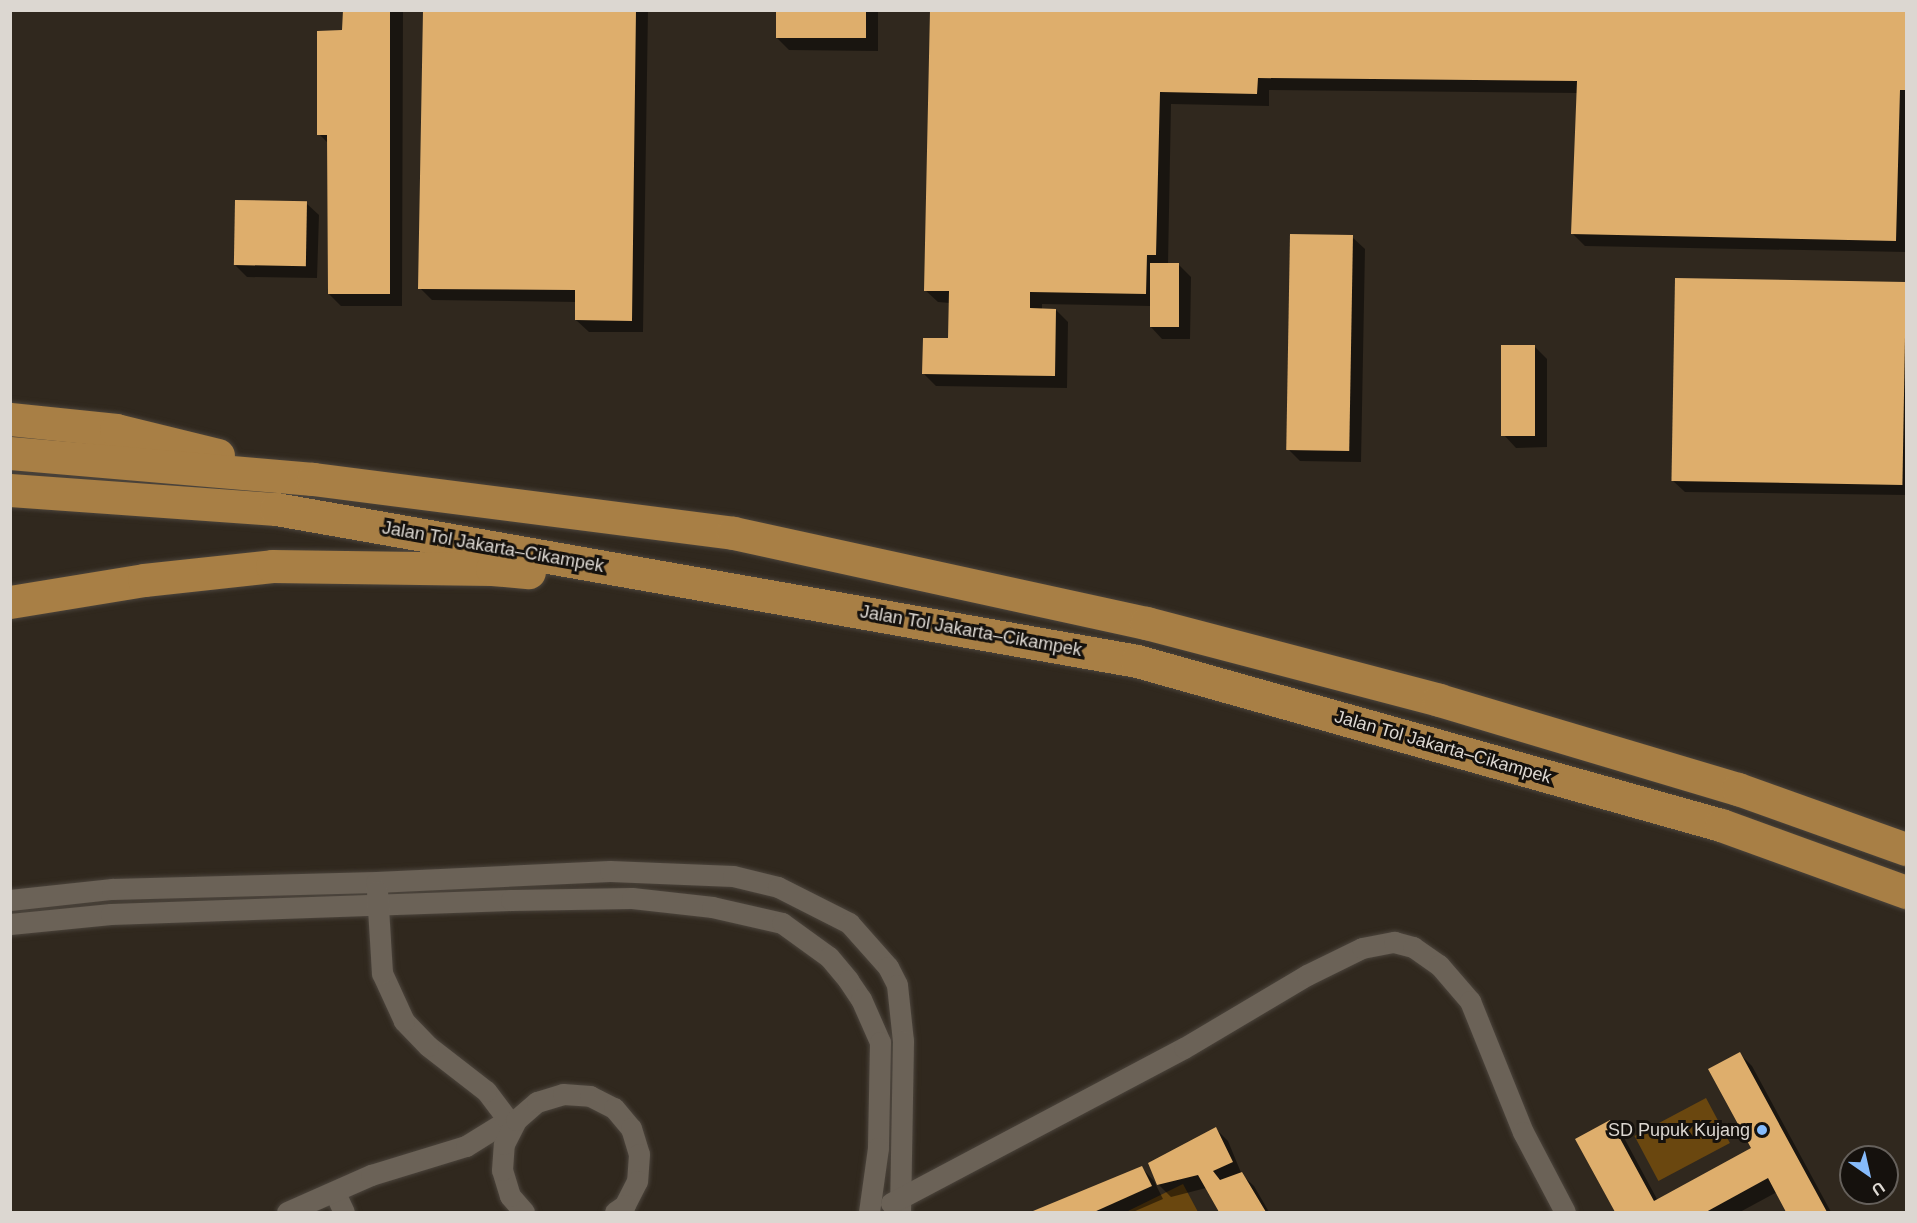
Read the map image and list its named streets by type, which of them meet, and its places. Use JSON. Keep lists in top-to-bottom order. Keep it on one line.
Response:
{"streets":{"highway":["Jalan Tol Jakarta–Cikampek"]},"places":["SD Pupuk Kujang"],"north":"bottom right"}
